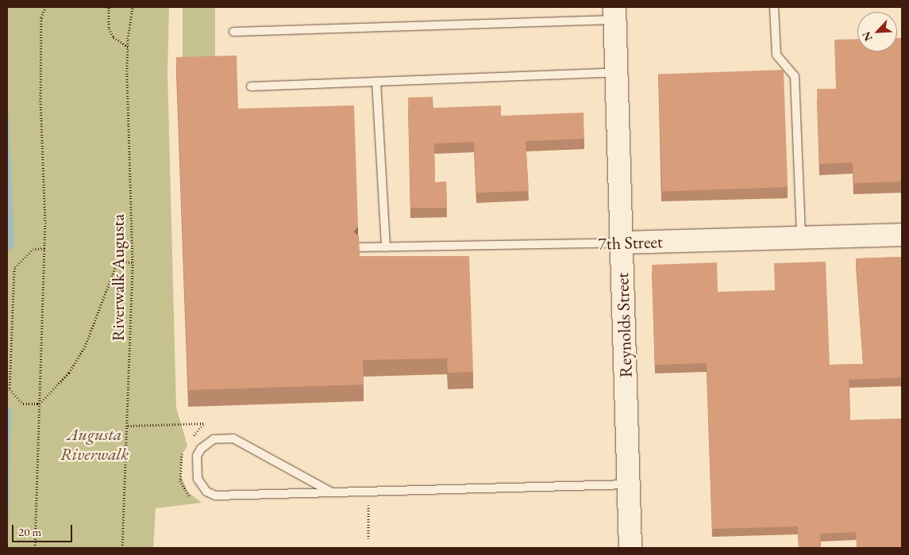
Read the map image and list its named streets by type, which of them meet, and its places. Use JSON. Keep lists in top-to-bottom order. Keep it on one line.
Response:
{"streets":{"main road":["7th Street","Reynolds Street"],"path":["Riverwalk Augusta"]},"crossings":[["7th Street","Reynolds Street"]],"parks":["Augusta Riverwalk"],"scale_bar":"20 m","north":"bottom left"}
